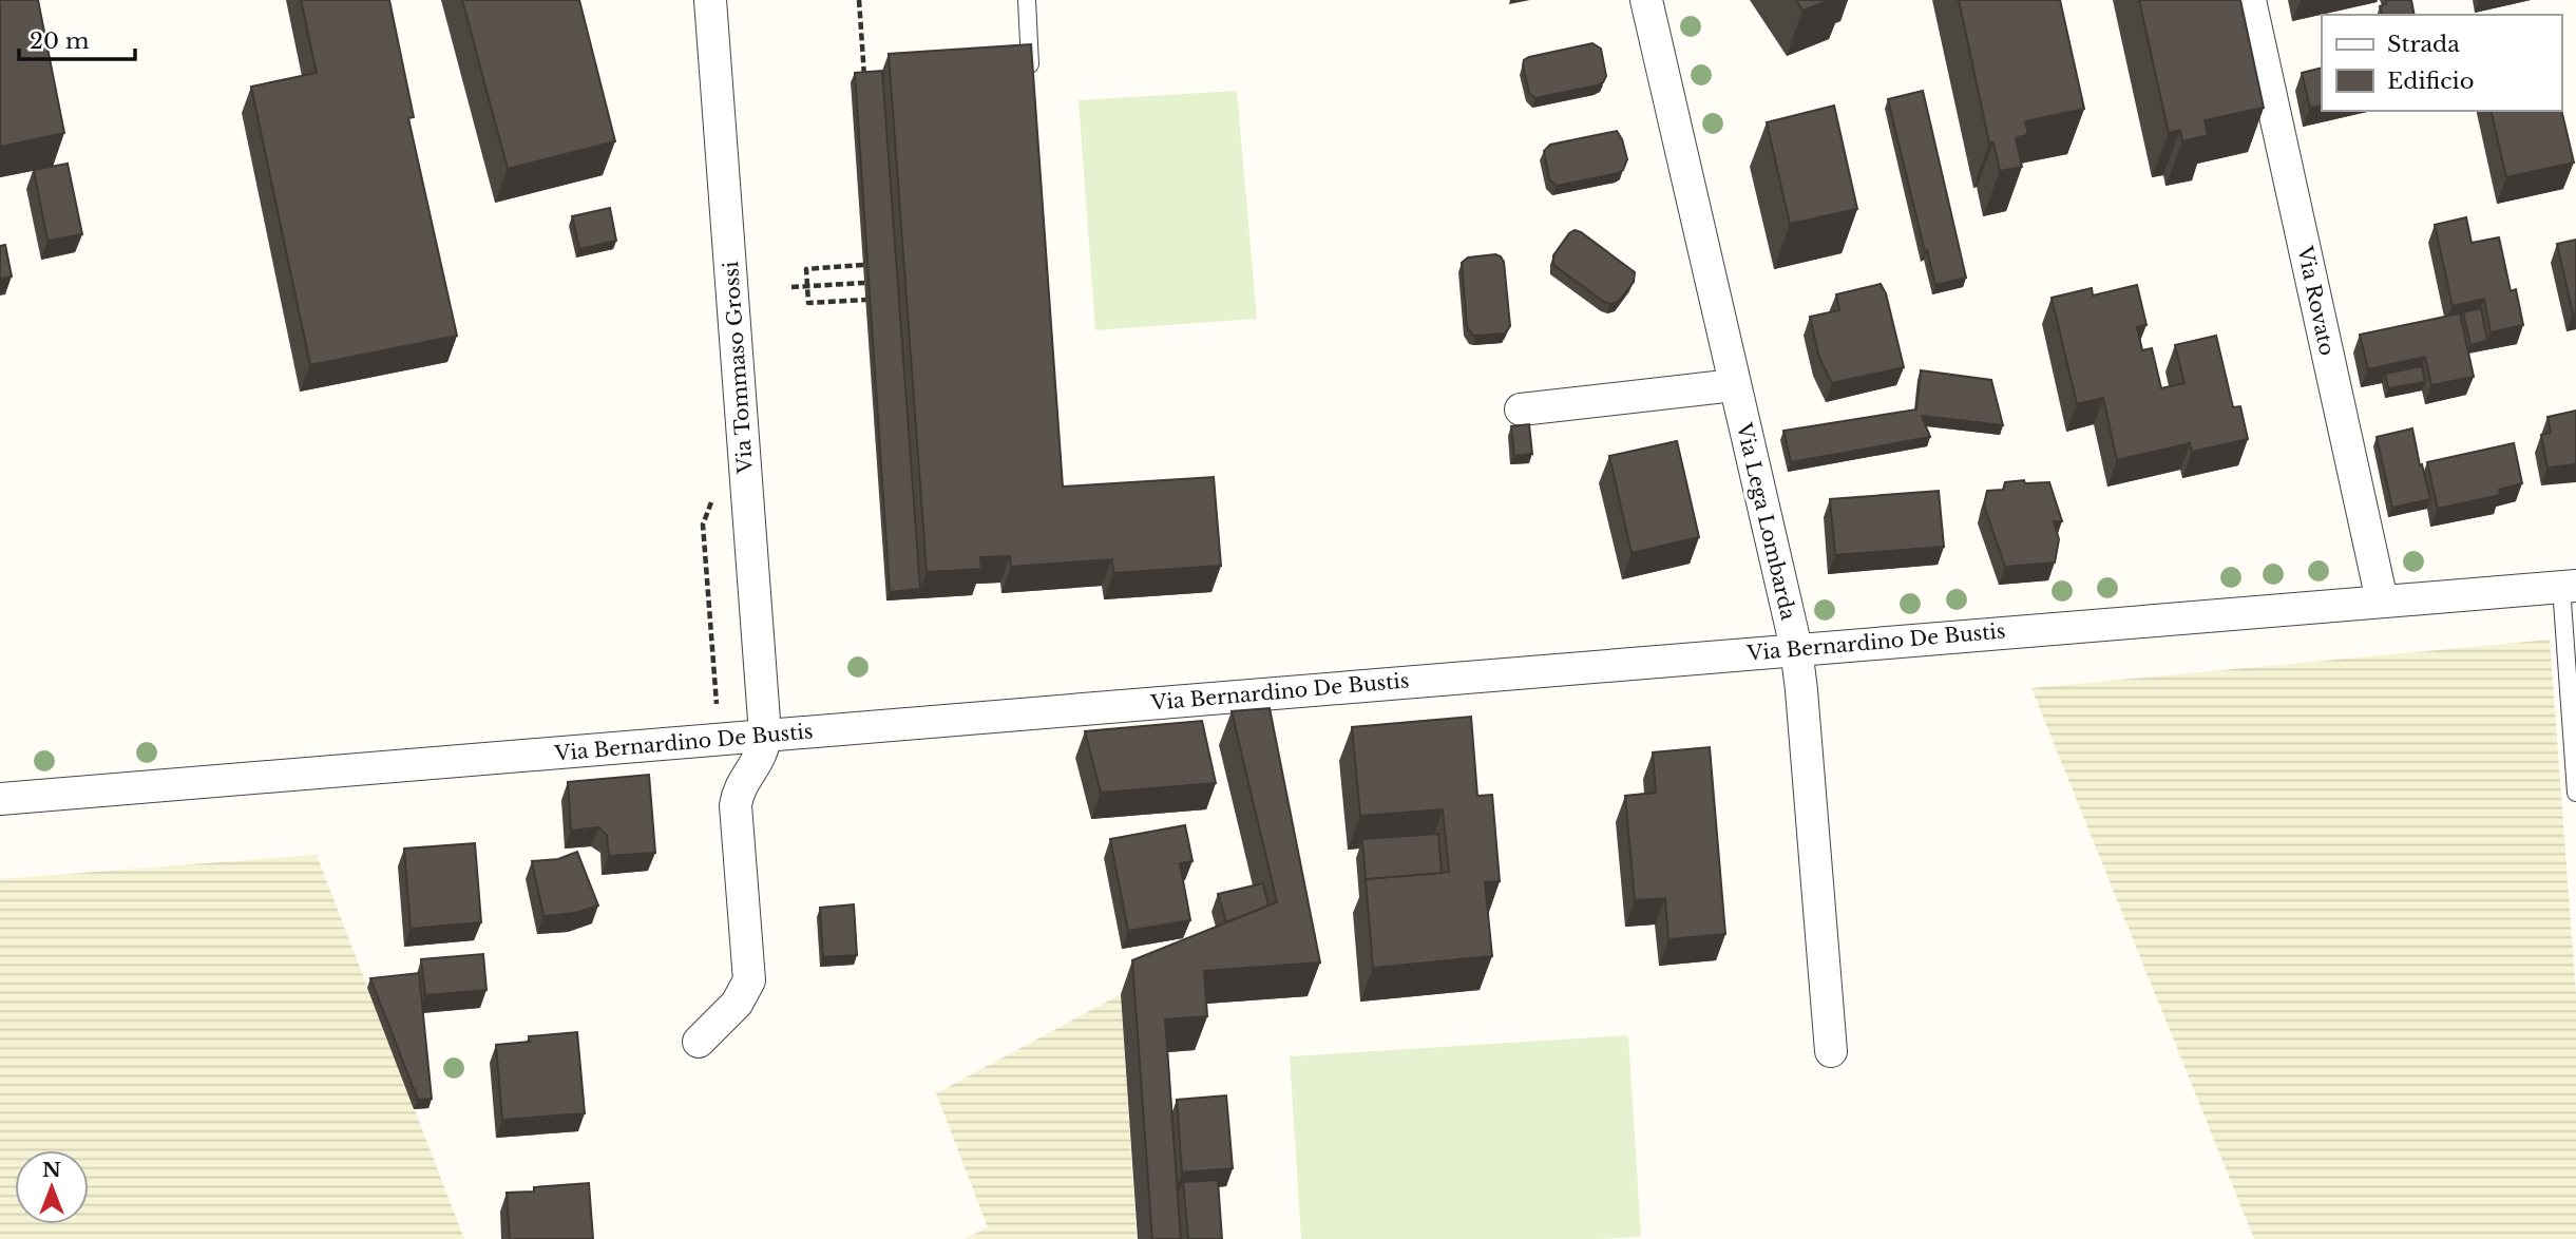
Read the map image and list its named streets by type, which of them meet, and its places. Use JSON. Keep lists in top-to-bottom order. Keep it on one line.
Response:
{"streets":{"street":["Via Rovato","Via Tommaso Grossi","Via Lega Lombarda","Via Bernardino De Bustis"]},"crossings":[["Via Rovato","Via Bernardino De Bustis"],["Via Tommaso Grossi","Via Bernardino De Bustis"],["Via Lega Lombarda","Via Bernardino De Bustis"]],"legend":["Strada","Edificio"],"scale_bar":"20 m","north":"top"}
